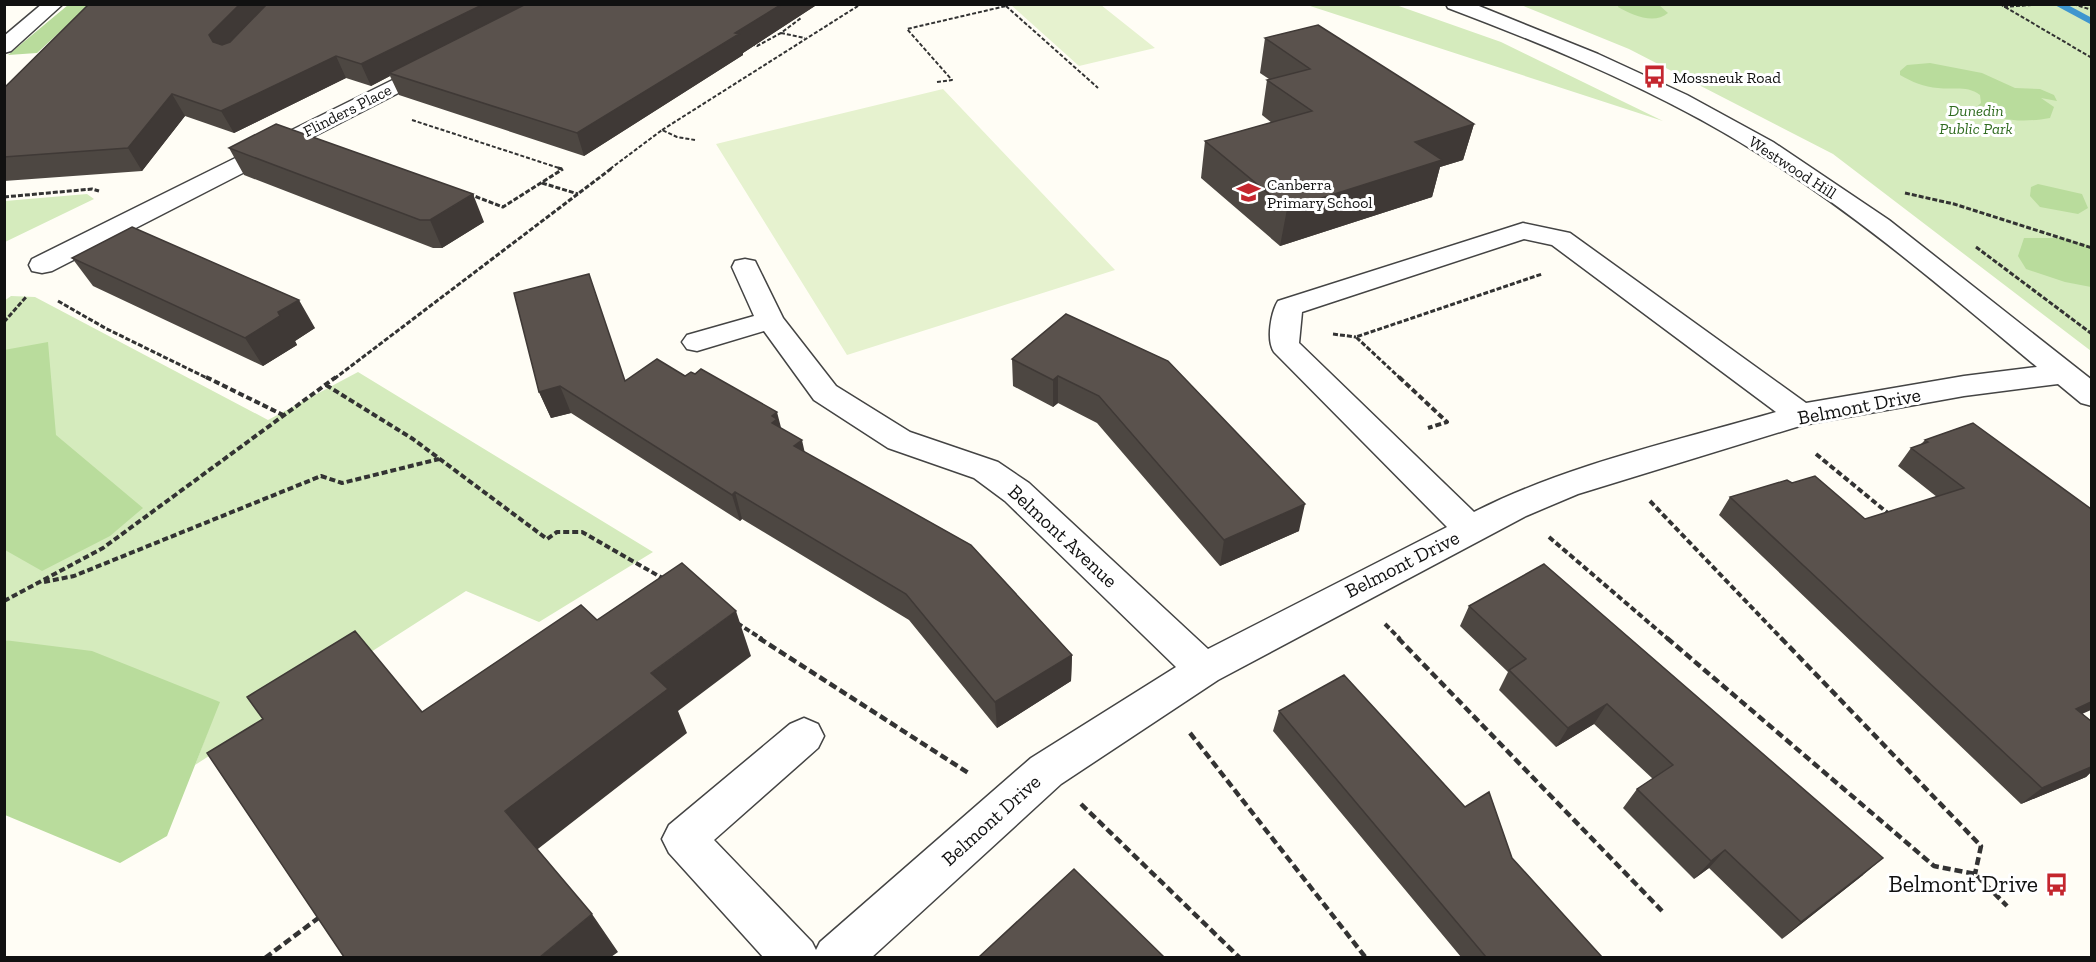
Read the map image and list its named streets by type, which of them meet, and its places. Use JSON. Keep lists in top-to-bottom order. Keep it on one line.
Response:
{"streets":{"street":["Flinders Place","Westwood Hill","Belmont Drive","Belmont Avenue"]},"crossings":[["Westwood Hill","Belmont Drive"],["Belmont Drive","Belmont Avenue"]],"parks":["Dunedin Public Park"],"places":{"bus stop":["Mossneuk Road","Belmont Drive"],"school or university":["Canberra Primary School"]}}
